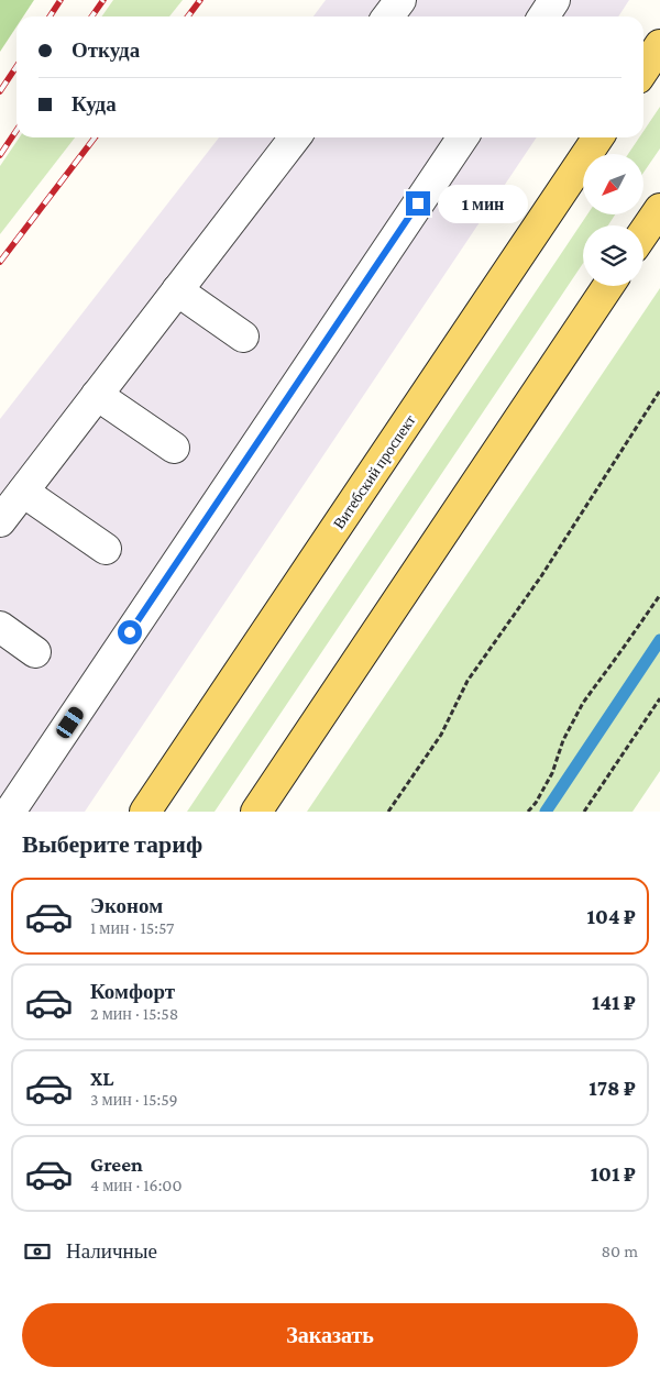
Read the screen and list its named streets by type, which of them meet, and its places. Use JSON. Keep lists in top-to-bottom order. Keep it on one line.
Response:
{"streets":{"main road":["Витебский проспект"]},"north":"bottom left","page":{"banner":["Откуда","Куда"],"bubble":"1 мин","heading":"Выберите тариф","list":[{"name":"Эконом","note":"1 мин · 15:57","value":"104 ₽"},{"name":"Комфорт","note":"2 мин · 15:58","value":"141 ₽"},{"name":"XL","note":"3 мин · 15:59","value":"178 ₽"},{"name":"Green","note":"4 мин · 16:00","value":"101 ₽"}],"pay":["Наличные","80 m"],"buttons":"Заказать"}}
